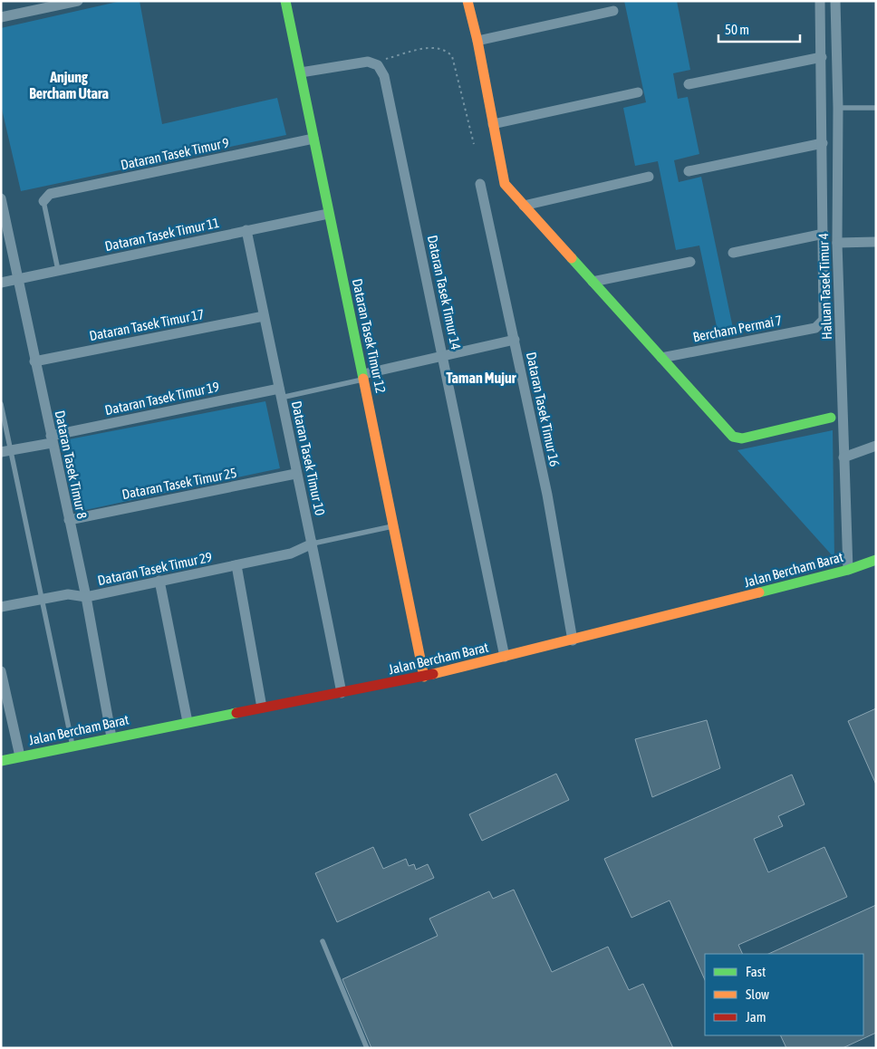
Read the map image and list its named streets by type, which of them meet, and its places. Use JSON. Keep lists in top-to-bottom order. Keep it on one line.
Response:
{"streets":{"street":["Dataran Tasek Timur 9","Dataran Tasek Timur 11","Haluan Tasek Timur 4","Dataran Tasek Timur 14","Dataran Tasek Timur 17","Bercham Permai 7","Dataran Tasek Timur 12","Dataran Tasek Timur 19","Dataran Tasek Timur 16","Dataran Tasek Timur 10","Dataran Tasek Timur 8","Dataran Tasek Timur 25","Dataran Tasek Timur 29","Jalan Bercham Barat"]},"crossings":[["Dataran Tasek Timur 9","Dataran Tasek Timur 12"],["Dataran Tasek Timur 11","Dataran Tasek Timur 12"],["Dataran Tasek Timur 11","Dataran Tasek Timur 10"],["Dataran Tasek Timur 11","Dataran Tasek Timur 8"],["Haluan Tasek Timur 4","Jalan Bercham Barat"],["Dataran Tasek Timur 14","Jalan Bercham Barat"],["Dataran Tasek Timur 17","Dataran Tasek Timur 10"],["Dataran Tasek Timur 17","Dataran Tasek Timur 8"],["Dataran Tasek Timur 12","Jalan Bercham Barat"],["Dataran Tasek Timur 19","Dataran Tasek Timur 10"],["Dataran Tasek Timur 19","Dataran Tasek Timur 8"],["Dataran Tasek Timur 16","Jalan Bercham Barat"],["Dataran Tasek Timur 10","Dataran Tasek Timur 25"],["Dataran Tasek Timur 10","Dataran Tasek Timur 29"],["Dataran Tasek Timur 10","Jalan Bercham Barat"],["Dataran Tasek Timur 8","Dataran Tasek Timur 25"],["Dataran Tasek Timur 8","Dataran Tasek Timur 29"],["Dataran Tasek Timur 8","Jalan Bercham Barat"]],"districts":["Anjung Bercham Utara","Taman Mujur"],"legend":["Fast","Slow","Jam"],"scale_bar":"50 m"}
